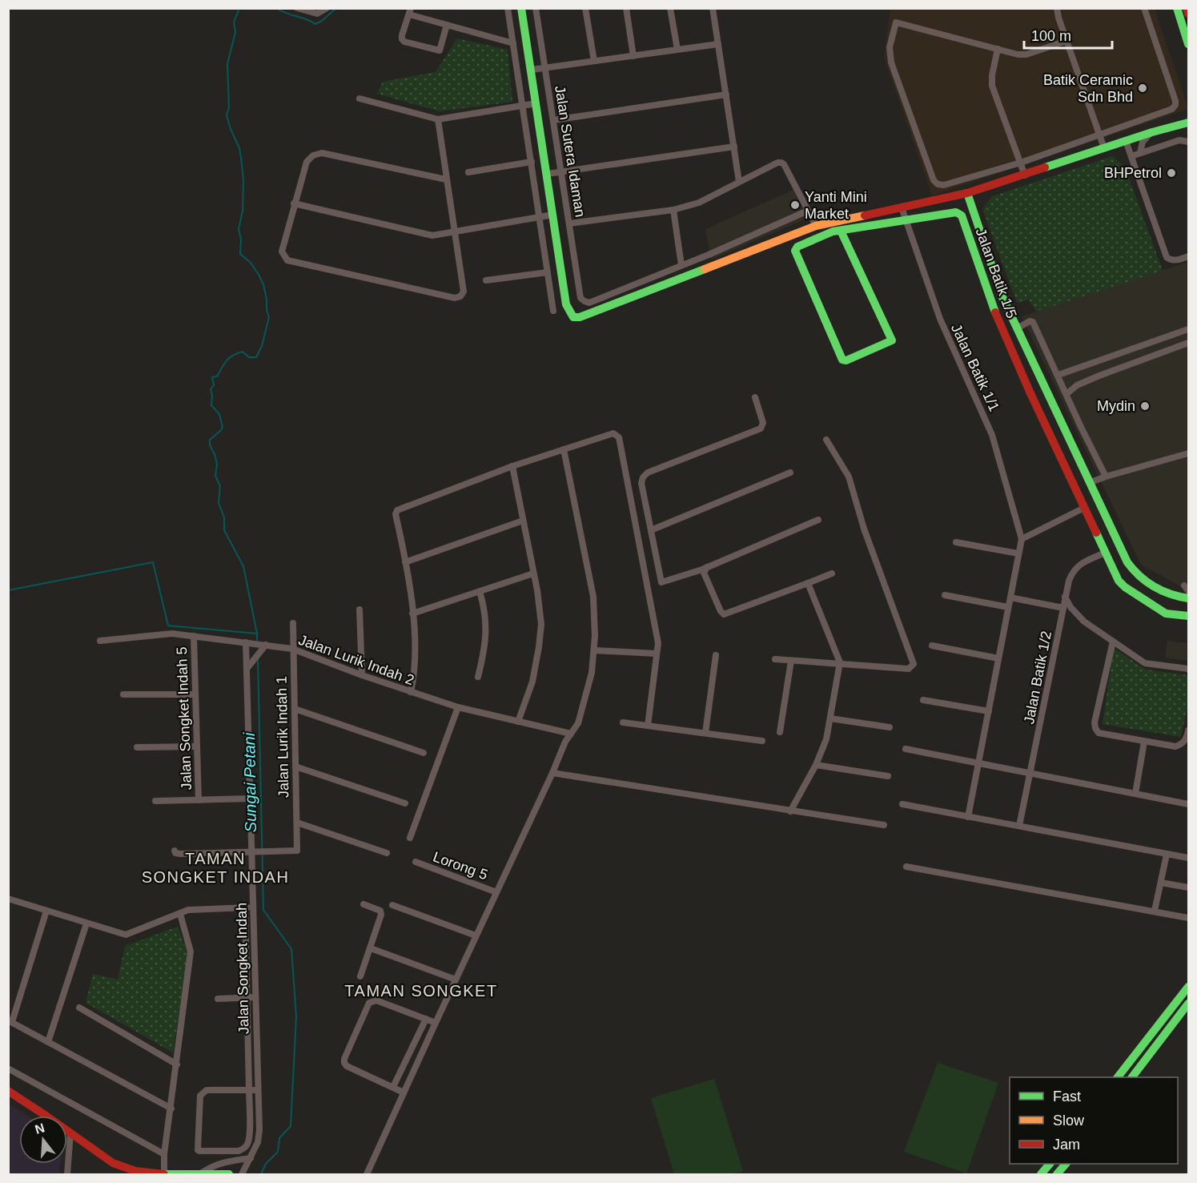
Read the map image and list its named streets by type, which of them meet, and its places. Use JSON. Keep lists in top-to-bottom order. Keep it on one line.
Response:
{"streets":{"main road":["Jalan Batik 1/5"],"street":["Jalan Sutera Idaman","Jalan Batik 1/1","Jalan Lurik Indah 2","Jalan Batik 1/2","Jalan Songket Indah 5","Jalan Lurik Indah 1","Lorong 5","Jalan Songket Indah"]},"crossings":[["Jalan Batik 1/5","Jalan Batik 1/1"],["Jalan Batik 1/5","Jalan Batik 1/2"],["Jalan Lurik Indah 2","Jalan Songket Indah 5"],["Jalan Lurik Indah 2","Jalan Lurik Indah 1"],["Jalan Lurik Indah 2","Jalan Songket Indah"],["Jalan Lurik Indah 1","Jalan Songket Indah"]],"districts":["TAMAN SONGKET INDAH","TAMAN SONGKET"],"water":["Sungai Petani"],"places":["Batik Ceramic Sdn Bhd","BHPetrol","Yanti Mini Market","Mydin"],"legend":["Fast","Slow","Jam"],"scale_bar":"100 m","north":"top"}
